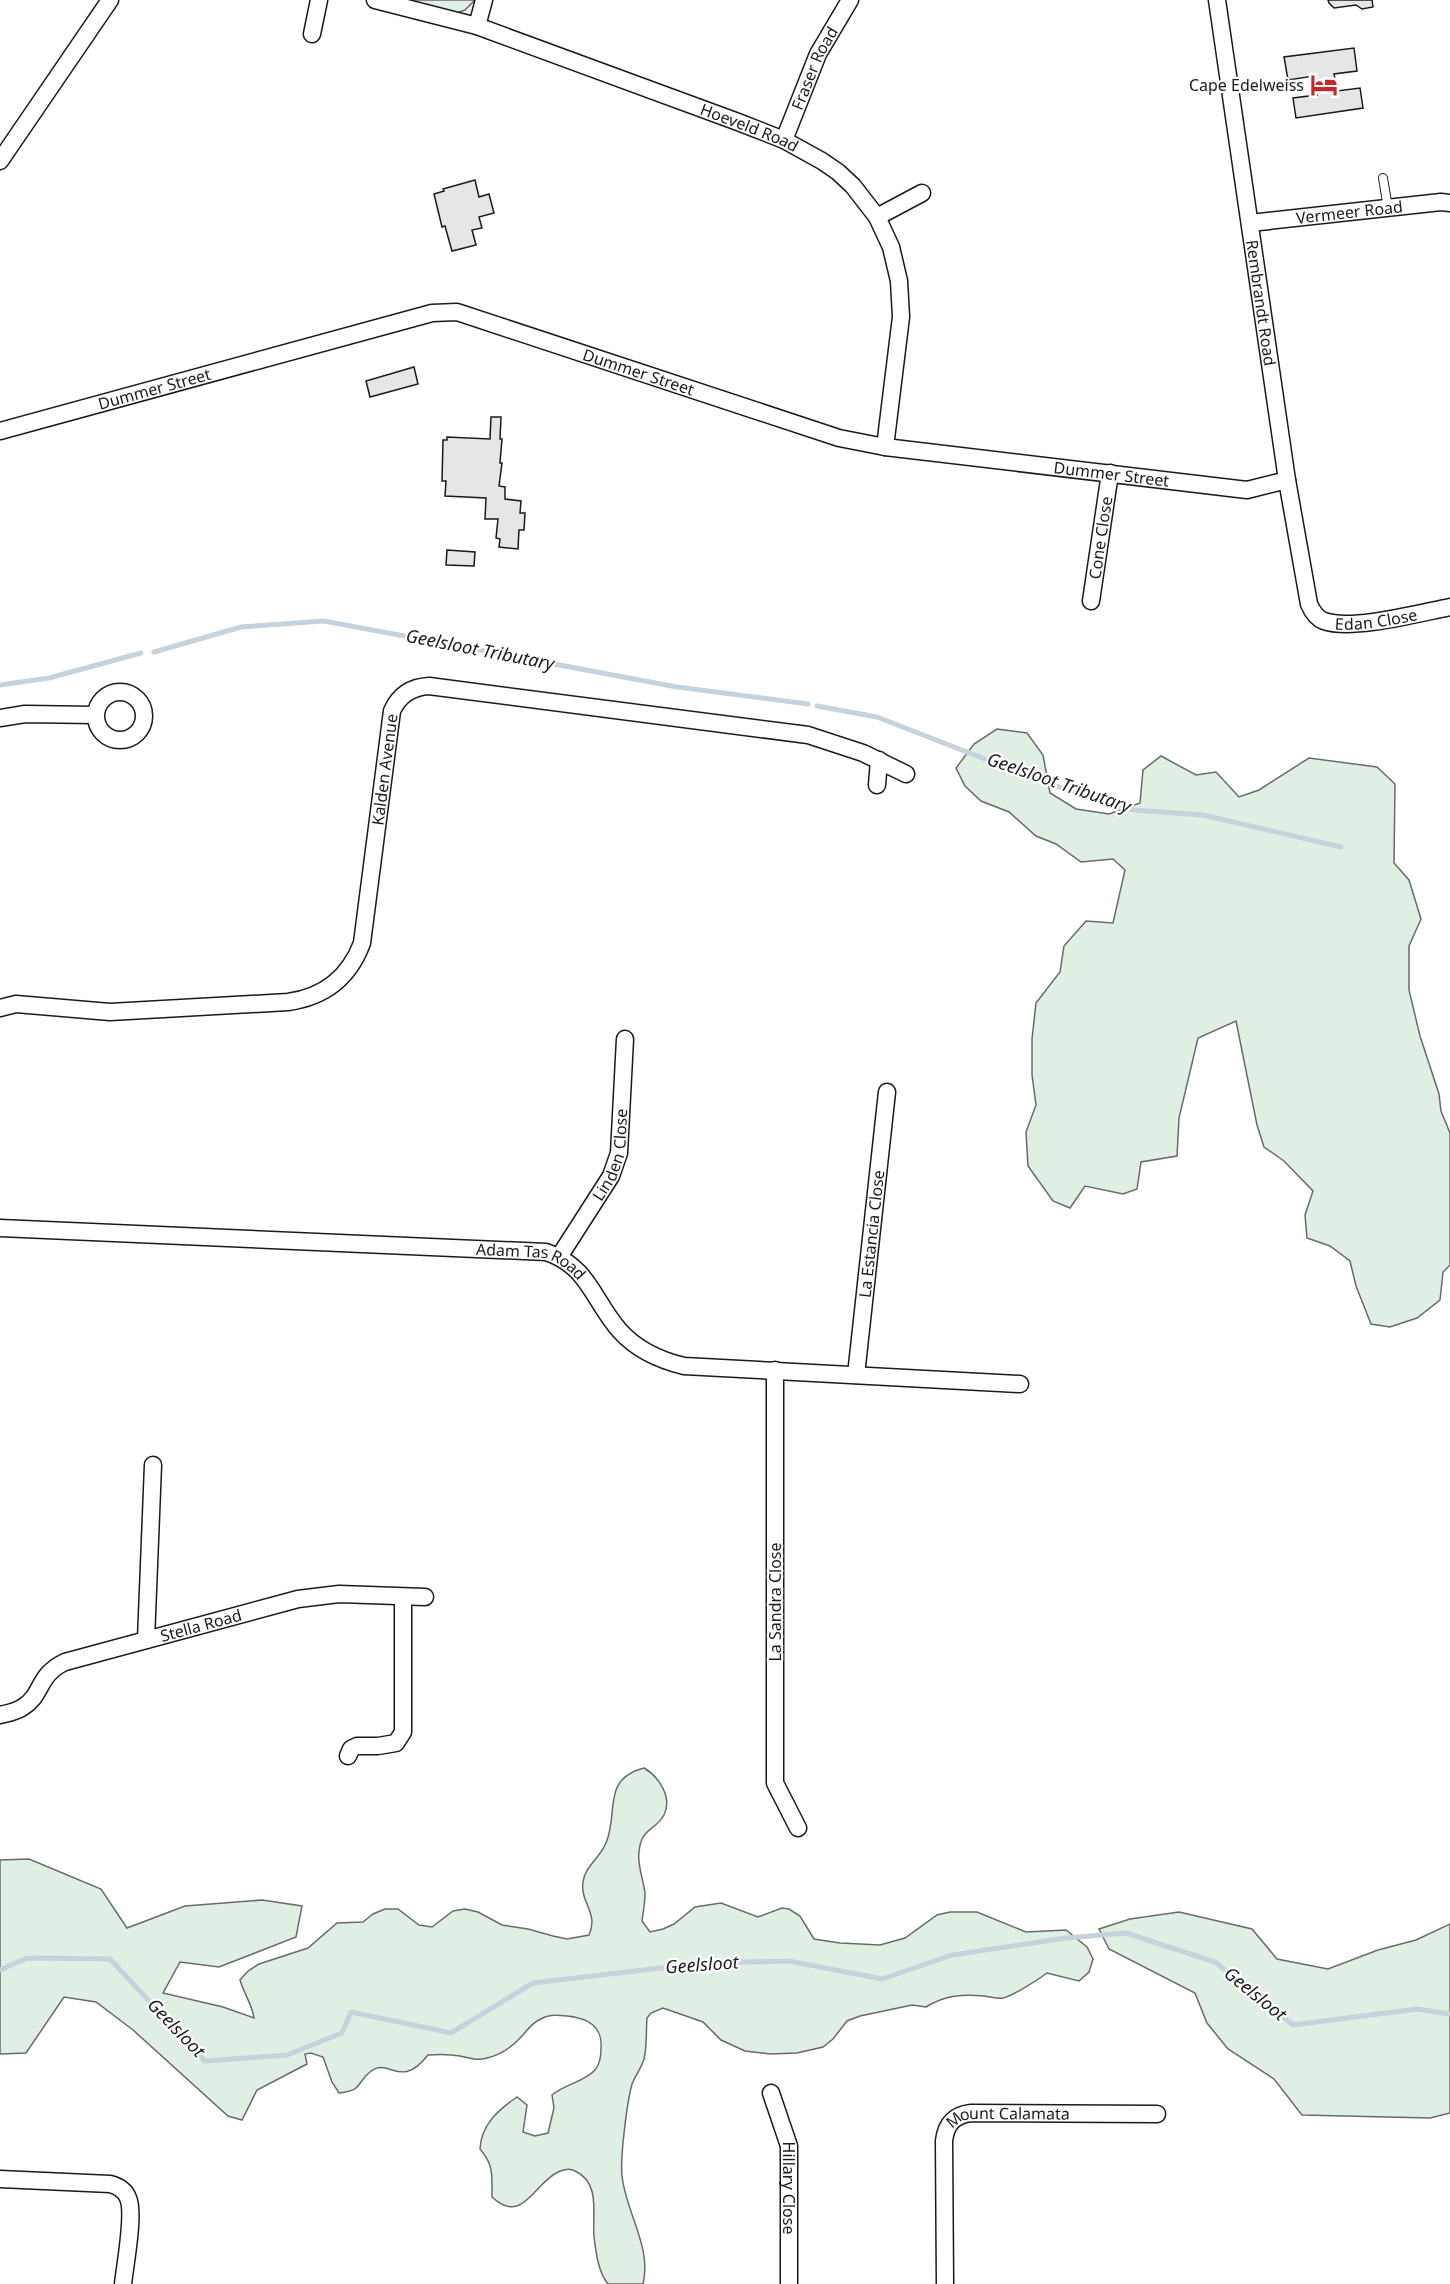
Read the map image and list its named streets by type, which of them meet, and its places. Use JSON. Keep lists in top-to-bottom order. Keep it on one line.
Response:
{"streets":{"street":["Fraser Road","Hoeveld Road","Vermeer Road","Rembrandt Road","Dummer Street","Cone Close","Edan Close","Kalden Avenue","Linden Close","La Estancia Close","Adam Tas Road","La Sandra Close","Stella Road","Mount Calamata","Hillary Close"]},"crossings":[["Fraser Road","Hoeveld Road"],["Hoeveld Road","Dummer Street"],["Vermeer Road","Rembrandt Road"],["Rembrandt Road","Dummer Street"],["Rembrandt Road","Edan Close"],["Dummer Street","Cone Close"],["Linden Close","Adam Tas Road"],["La Estancia Close","Adam Tas Road"],["Adam Tas Road","La Sandra Close"]],"water":["Geelsloot Tributary","Geelsloot"],"places":{"hotel":["Cape Edelweiss"]}}
